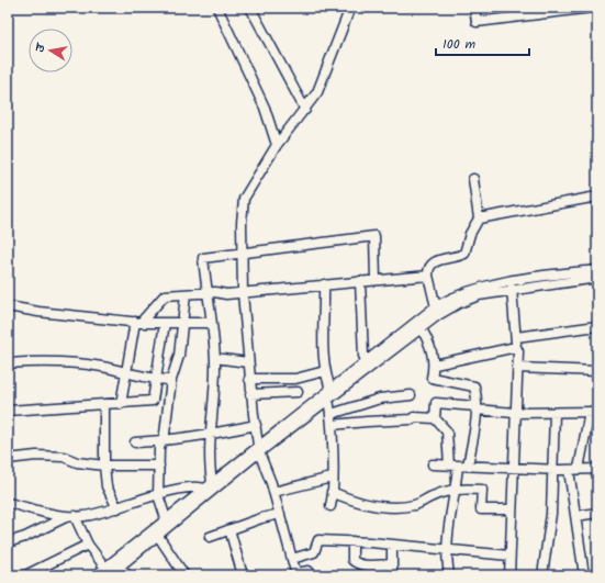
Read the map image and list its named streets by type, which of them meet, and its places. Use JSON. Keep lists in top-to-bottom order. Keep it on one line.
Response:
{"scale_bar":"100 m","north":"left"}
